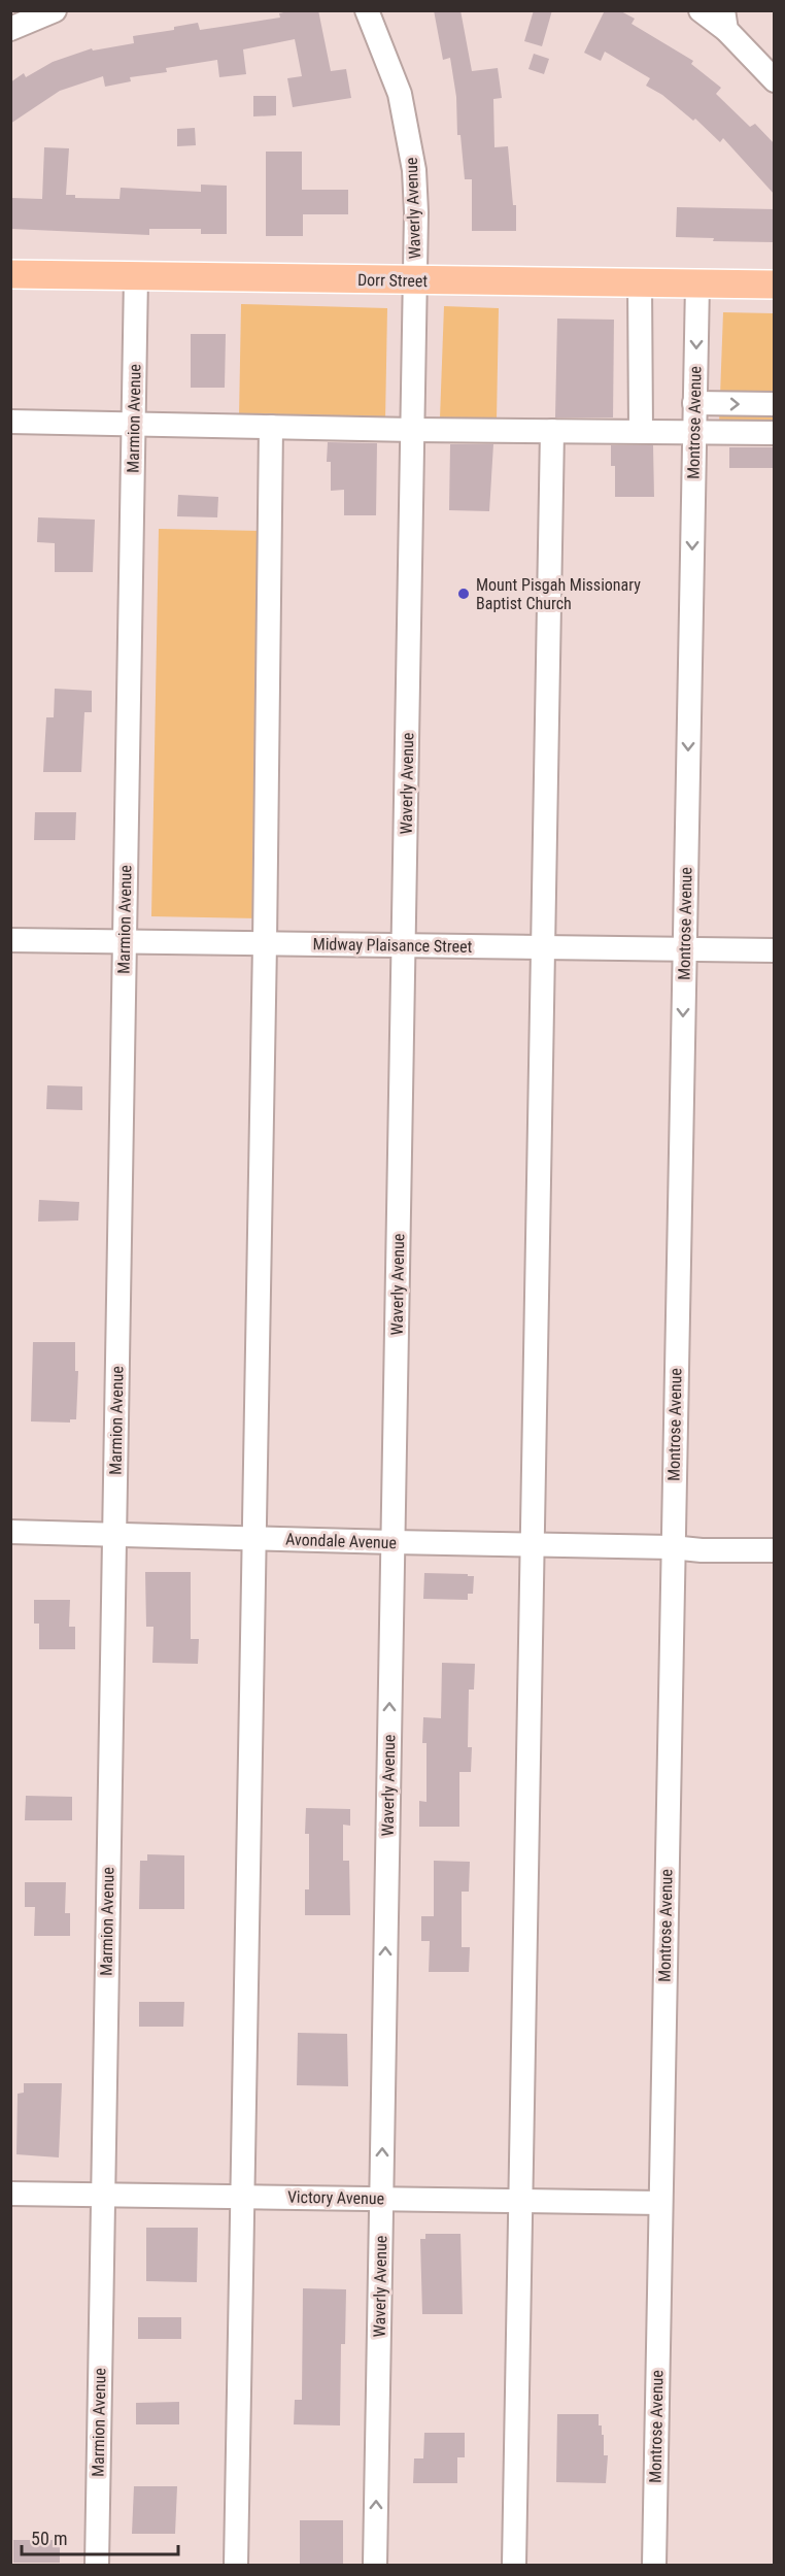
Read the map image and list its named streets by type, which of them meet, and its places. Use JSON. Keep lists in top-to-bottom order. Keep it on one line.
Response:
{"streets":{"main road":["Dorr Street"],"street":["Waverly Avenue","Marmion Avenue","Montrose Avenue","Midway Plaisance Street","Avondale Avenue","Victory Avenue"]},"crossings":[["Waverly Avenue","Dorr Street"],["Waverly Avenue","Midway Plaisance Street"],["Waverly Avenue","Avondale Avenue"],["Waverly Avenue","Victory Avenue"],["Dorr Street","Marmion Avenue"],["Dorr Street","Montrose Avenue"],["Marmion Avenue","Midway Plaisance Street"],["Marmion Avenue","Avondale Avenue"],["Marmion Avenue","Victory Avenue"],["Montrose Avenue","Midway Plaisance Street"],["Montrose Avenue","Avondale Avenue"],["Montrose Avenue","Victory Avenue"]],"places":["Mount Pisgah Missionary Baptist Church"],"scale_bar":"50 m"}
